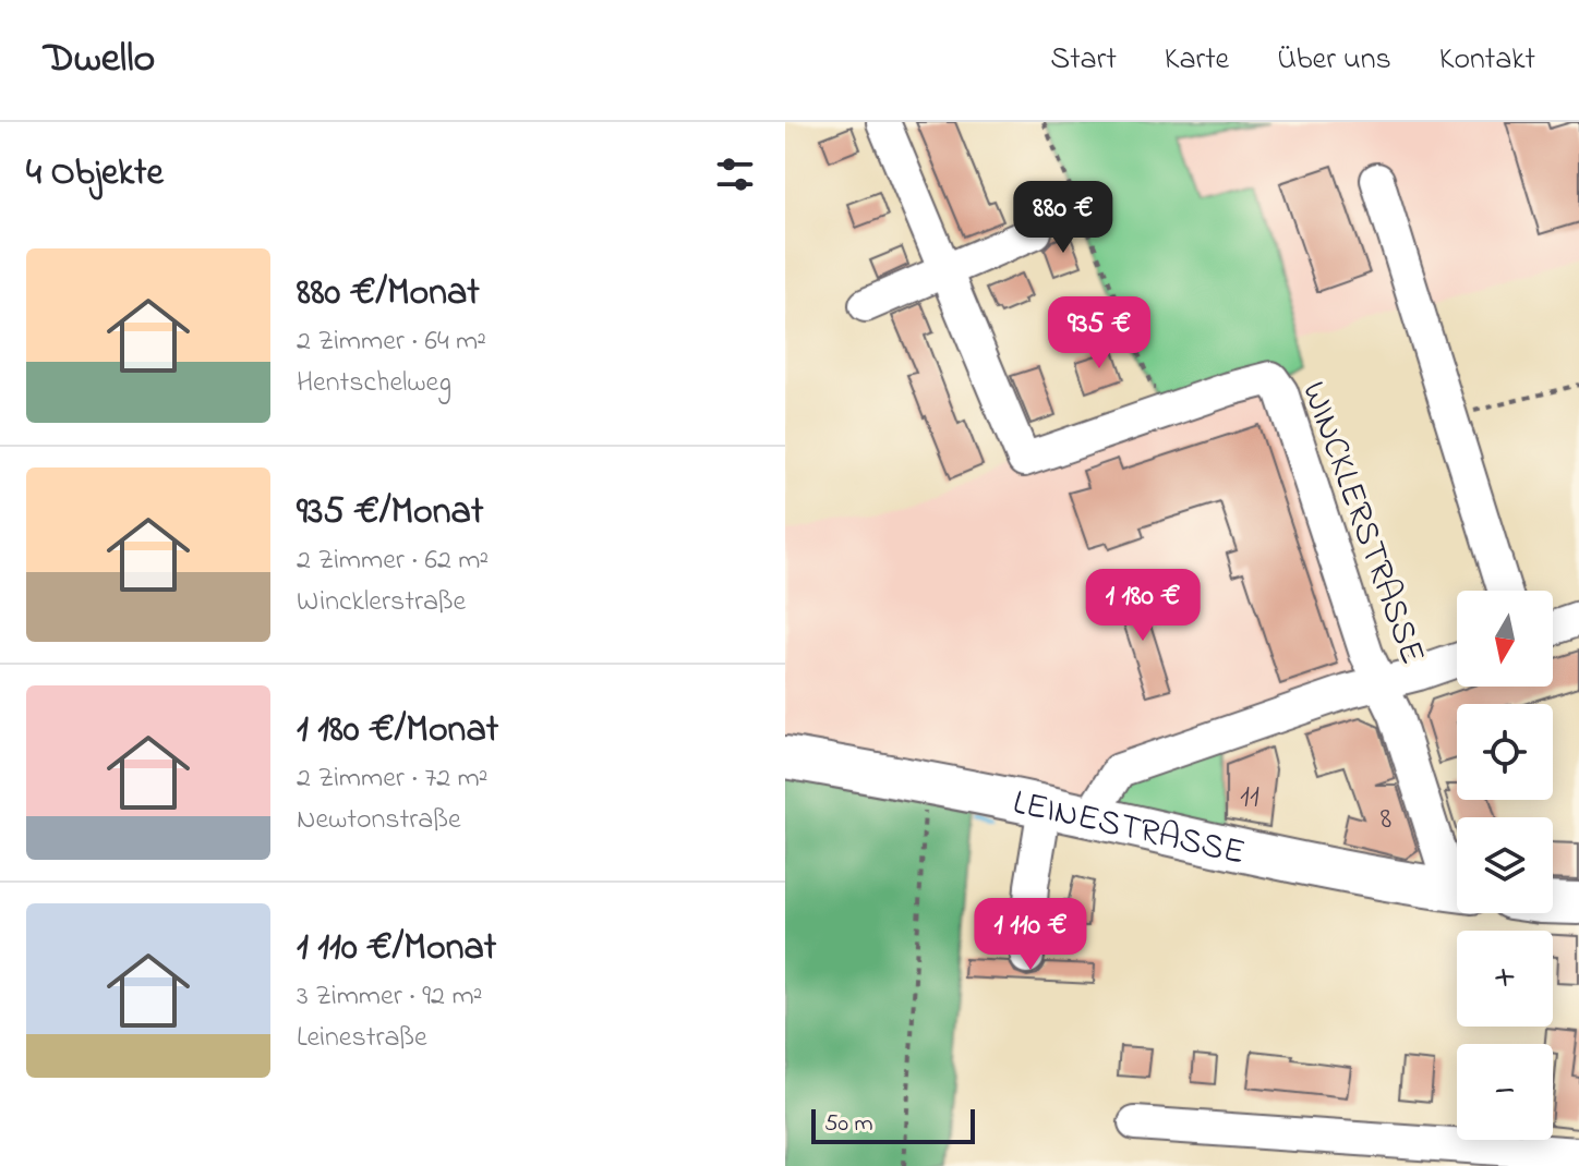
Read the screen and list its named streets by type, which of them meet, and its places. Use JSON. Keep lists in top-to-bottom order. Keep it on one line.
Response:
{"streets":{"main road":["LEINESTRASSE"],"street":["WINCKLERSTRASSE"]},"house_numbers":["11","8"],"scale_bar":"50 m","north":"bottom","page":{"header":"Dwello","nav":["Start","Karte","Über uns","Kontakt"],"heading":"4 Objekte","price":["880 €","935 €","1 180 €","1 110 €"],"list":[{"name":"880 €/Monat","note":"2 Zimmer · 64 m² · Hentschelweg"},{"name":"935 €/Monat","note":"2 Zimmer · 62 m² · Wincklerstraße"},{"name":"1 180 €/Monat","note":"2 Zimmer · 72 m² · Newtonstraße"},{"name":"1 110 €/Monat","note":"3 Zimmer · 92 m² · Leinestraße"}],"map_buttons":["+","−"],"scale":"50 m"}}
